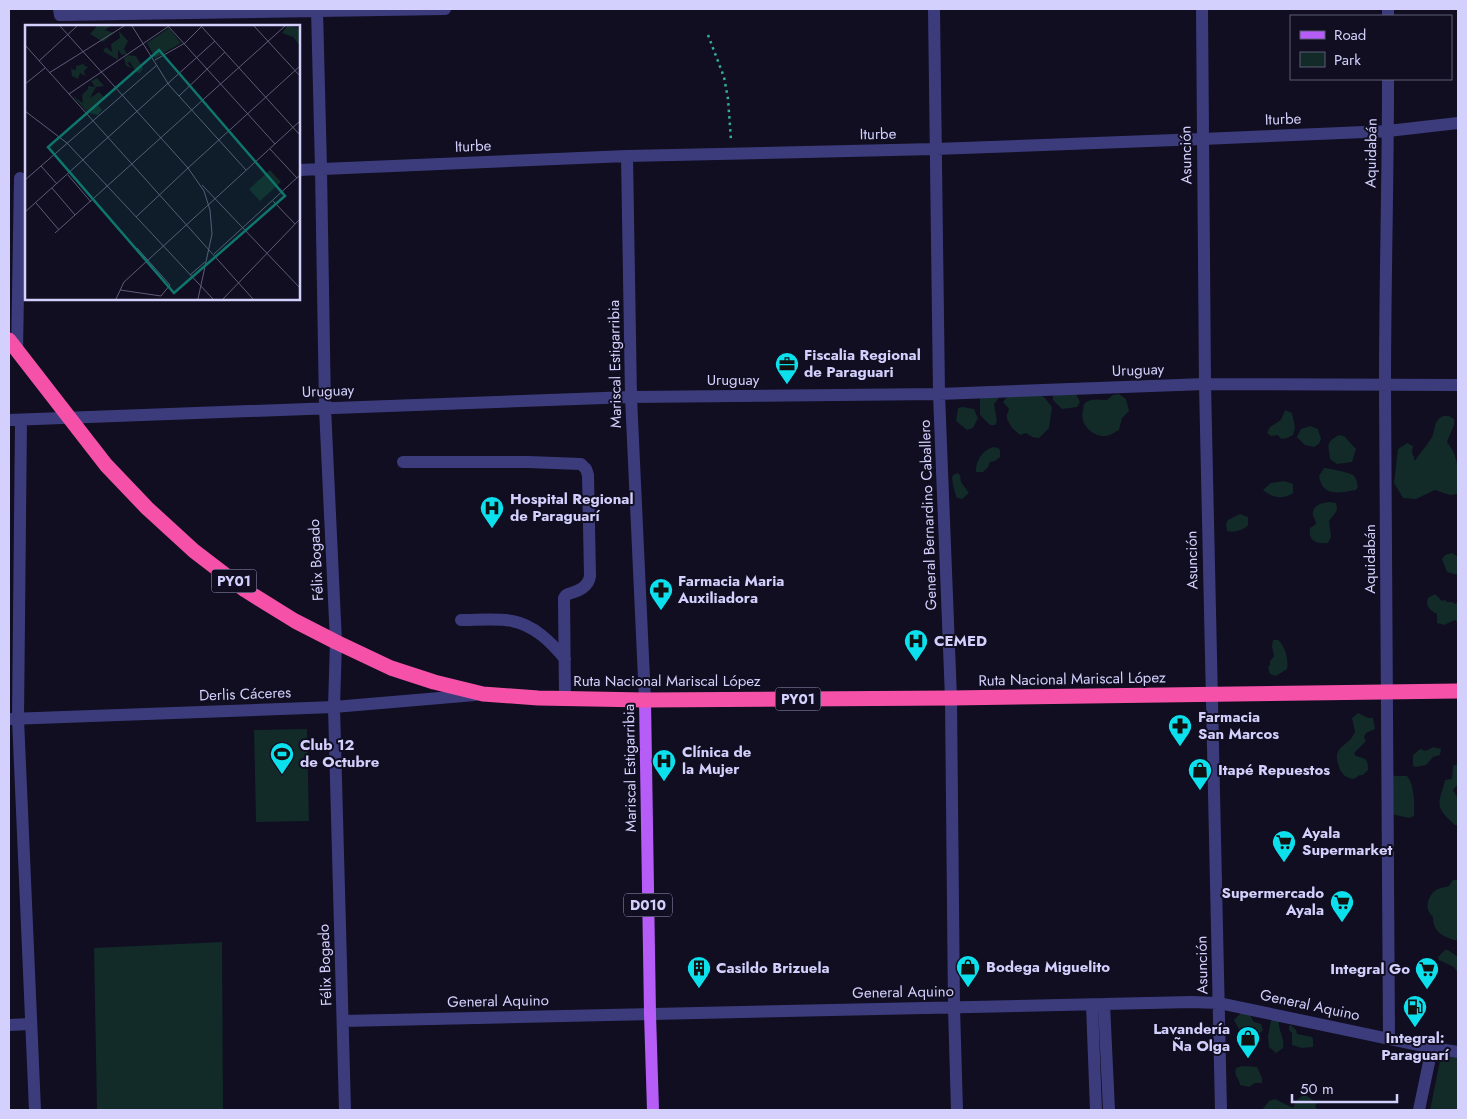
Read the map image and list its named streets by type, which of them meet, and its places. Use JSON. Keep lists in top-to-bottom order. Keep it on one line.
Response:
{"streets":{"highway":["PY01","Ruta Nacional Mariscal López"],"main road":["Mariscal Estigarribia","D010"],"street":["Iturbe","Aquidabán","Asunción","Uruguay","General Bernardino Caballero","Félix Bogado","Derlis Cáceres","General Aquino"]},"crossings":[["Iturbe","Aquidabán"],["Iturbe","Asunción"],["Iturbe","Mariscal Estigarribia"],["Iturbe","General Bernardino Caballero"],["Iturbe","Félix Bogado"],["Aquidabán","Uruguay"],["Aquidabán","Ruta Nacional Mariscal López"],["Aquidabán","General Aquino"],["Asunción","Uruguay"],["Asunción","Ruta Nacional Mariscal López"],["Asunción","General Aquino"],["Mariscal Estigarribia","Uruguay"],["Mariscal Estigarribia","Ruta Nacional Mariscal López"],["Mariscal Estigarribia","General Aquino"],["Uruguay","General Bernardino Caballero"],["Uruguay","Félix Bogado"],["Uruguay","Ruta Nacional Mariscal López"],["General Bernardino Caballero","Ruta Nacional Mariscal López"],["General Bernardino Caballero","General Aquino"],["Félix Bogado","Ruta Nacional Mariscal López"],["Félix Bogado","Derlis Cáceres"],["Félix Bogado","General Aquino"],["Ruta Nacional Mariscal López","Derlis Cáceres"]],"places":{"office":["Fiscalia Regional de Paraguari"],"hospital":["Hospital Regional de Paraguarí","CEMED","Clínica de la Mujer"],"pharmacy":["Farmacia Maria Auxiliadora","Farmacia San Marcos"],"sports":["Club 12 de Octubre"],"shop":["Itapé Repuestos","Bodega Miguelito","Lavandería Ña Olga"],"supermarket":["Ayala Supermarket","Supermercado Ayala","Integral Go"],"building":["Casildo Brizuela"],"fuel station":["Integral: Paraguarí"]},"legend":["Road","Park"],"scale_bar":"50 m"}
